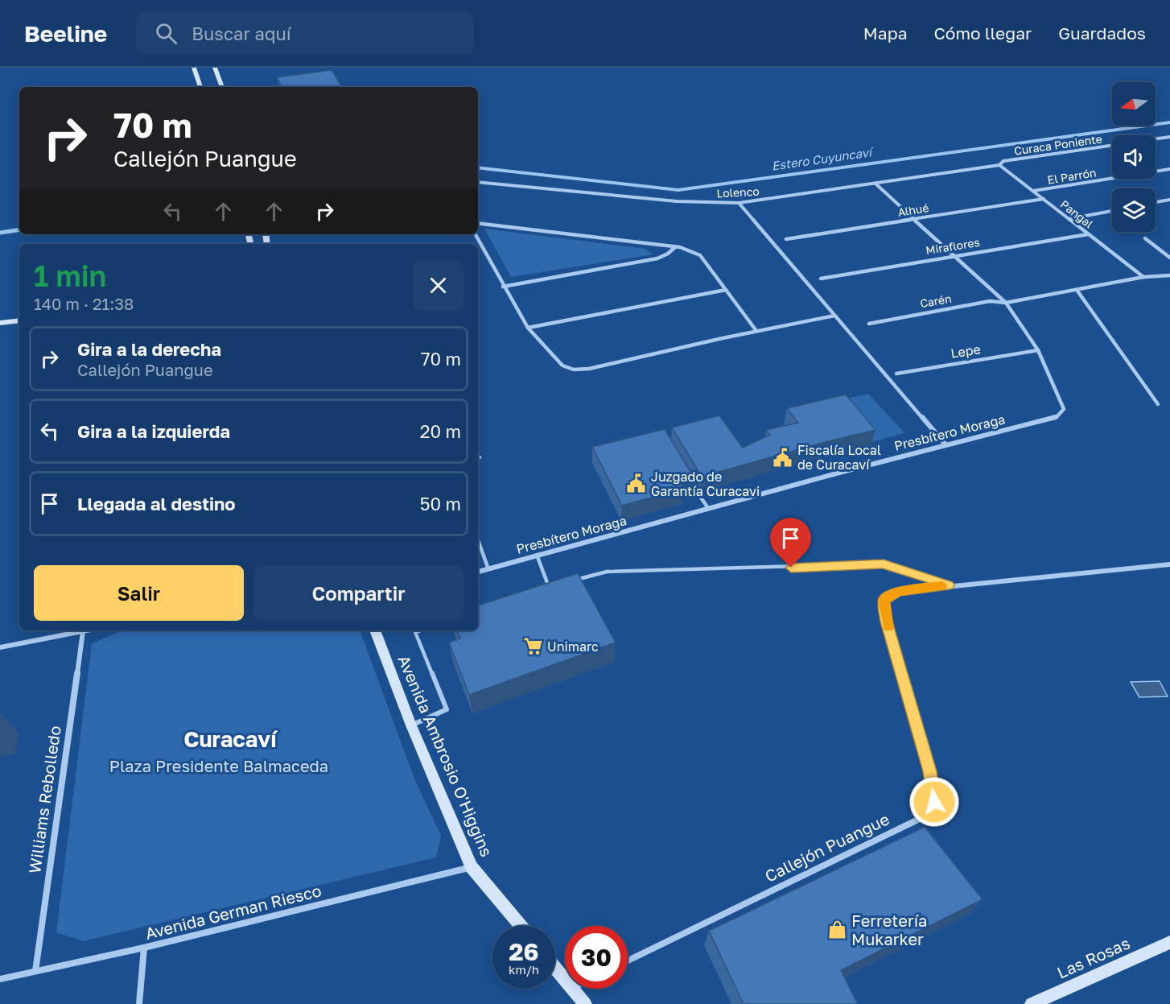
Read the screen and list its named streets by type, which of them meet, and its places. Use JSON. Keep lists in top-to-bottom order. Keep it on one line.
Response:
{"streets":{"main road":["Avenida Ambrosio O'Higgins","Las Rosas"],"street":["Curaca Poniente","El Parrón","Lolenco","Alhué","Pangal","Miraflores","Carén","Lepe","Presbítero Moraga","Williams Rebolledo","Callejón Puangue","Avenida German Riesco"]},"crossings":[["Curaca Poniente","Lolenco"],["Curaca Poniente","Pangal"],["El Parrón","Pangal"],["Lolenco","Pangal"],["Alhué","Pangal"],["Pangal","Miraflores"],["Carén","Presbítero Moraga"],["Lepe","Presbítero Moraga"],["Avenida Ambrosio O'Higgins","Avenida German Riesco"],["Williams Rebolledo","Avenida German Riesco"]],"districts":["Curacaví"],"water":["Estero Cuyuncaví"],"parks":["Plaza Presidente Balmaceda"],"places":{"public building":["Fiscalía Local de Curacaví","Juzgado de Garantía Curacavi"],"supermarket":["Unimarc"],"shop":["Ferretería Mukarker"]},"north":"left","page":{"header":"Beeline","search":"Buscar aquí","nav":["Mapa","Cómo llegar","Guardados"],"turn":["70 m","Callejón Puangue"],"heading":["1 min","140 m · 21:38"],"list":[{"name":"Gira a la derecha","note":"Callejón Puangue","value":"70 m"},{"name":"Gira a la izquierda","value":"20 m"},{"name":"Llegada al destino","value":"50 m"}],"buttons":["Salir","Compartir"],"speed":"26 km/h","limit":"30"}}
